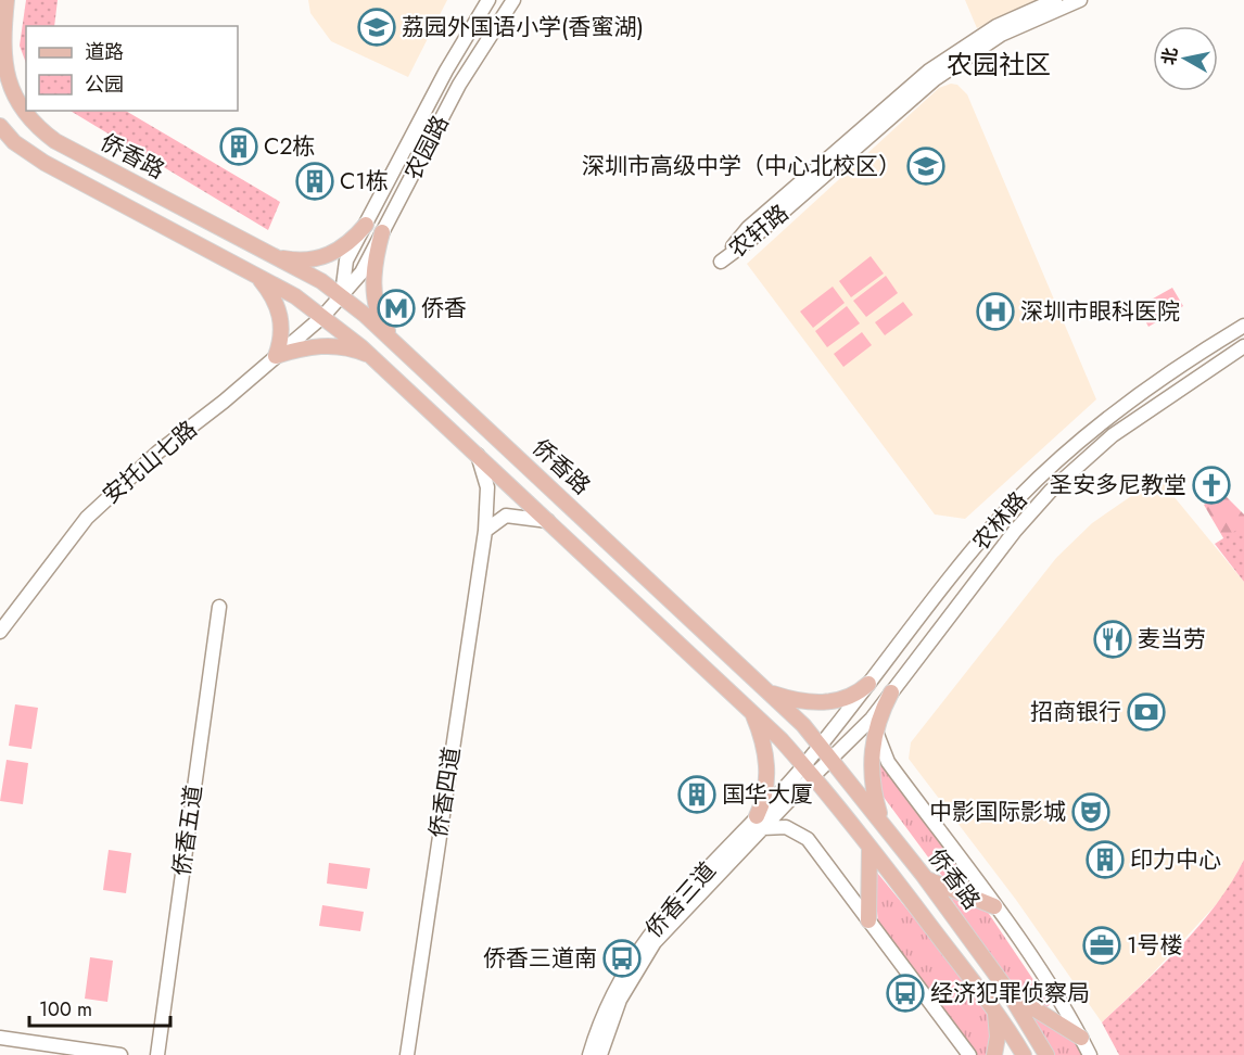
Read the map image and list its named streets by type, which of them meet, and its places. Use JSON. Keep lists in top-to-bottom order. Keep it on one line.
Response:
{"streets":{"main road":["侨香路"],"street":["农园路","农轩路","安托山七路","农林路","侨香四道","侨香五道","侨香三道"]},"crossings":[["农园路","侨香路"],["农园路","安托山七路"],["侨香路","安托山七路"],["侨香路","农林路"],["侨香路","侨香四道"],["侨香路","侨香三道"],["农林路","侨香三道"]],"districts":["农园社区"],"places":{"school or university":["荔园外国语小学(香蜜湖)","深圳市高级中学（中心北校区）"],"building":["C2栋","C1栋","国华大厦","印力中心"],"metro station":["侨香"],"hospital":["深圳市眼科医院"],"church":["圣安多尼教堂"],"restaurant":["麦当劳"],"bank":["招商银行"],"theatre":["中影国际影城"],"office":["1号楼"],"bus stop":["侨香三道南","经济犯罪侦察局"]},"legend":["道路","公园"],"scale_bar":"100 m","north":"left"}
